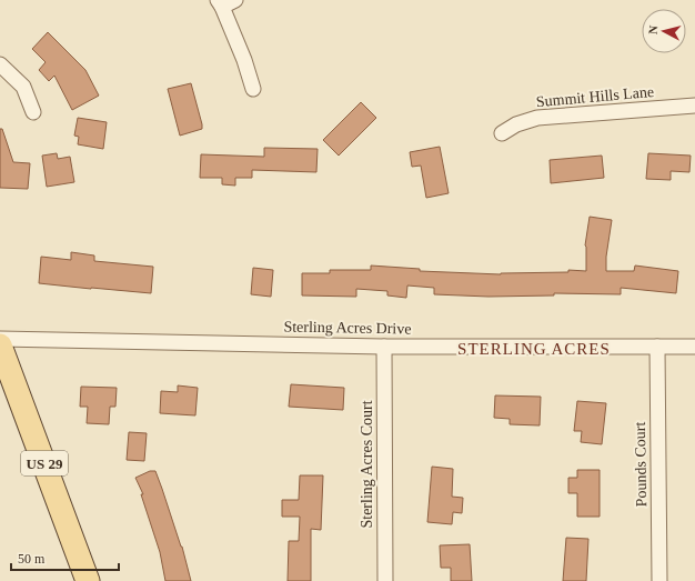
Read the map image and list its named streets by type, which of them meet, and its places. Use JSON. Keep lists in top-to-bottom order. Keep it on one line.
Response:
{"streets":{"main road":["US 29"],"street":["Summit Hills Lane","Sterling Acres Drive","Sterling Acres Court","Pounds Court"]},"crossings":[["Sterling Acres Drive","Sterling Acres Court"],["Sterling Acres Drive","Pounds Court"]],"districts":["STERLING ACRES"],"scale_bar":"50 m","north":"left"}
